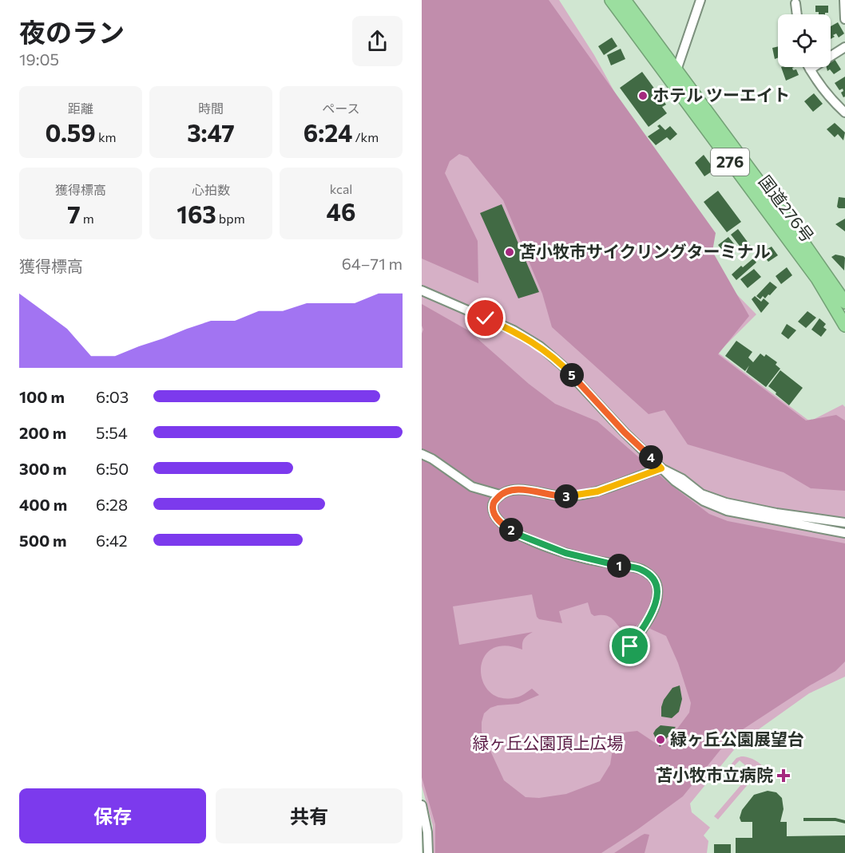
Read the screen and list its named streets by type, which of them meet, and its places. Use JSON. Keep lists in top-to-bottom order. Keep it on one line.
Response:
{"streets":{"highway":["276","国道276号"]},"parks":["緑ヶ丘公園頂上広場"],"places":{"other":["ホテル ツーエイト","苫小牧市サイクリングターミナル","緑ヶ丘公園展望台"],"health":["苫小牧市立病院"]},"page":{"heading":["夜のラン","19:05"],"stats":[["距離","0.59 km"],["時間","3:47"],["ペース","6:24 /km"],["獲得標高","7 m"],["心拍数","163 bpm"],["kcal","46"]],"chart":["獲得標高","64–71 m"],"pins":["5","4","3","2","1"],"list":[{"name":"100 m","note":"6:03"},{"name":"200 m","note":"5:54"},{"name":"300 m","note":"6:50"},{"name":"400 m","note":"6:28"},{"name":"500 m","note":"6:42"}],"buttons":["保存","共有"]}}
